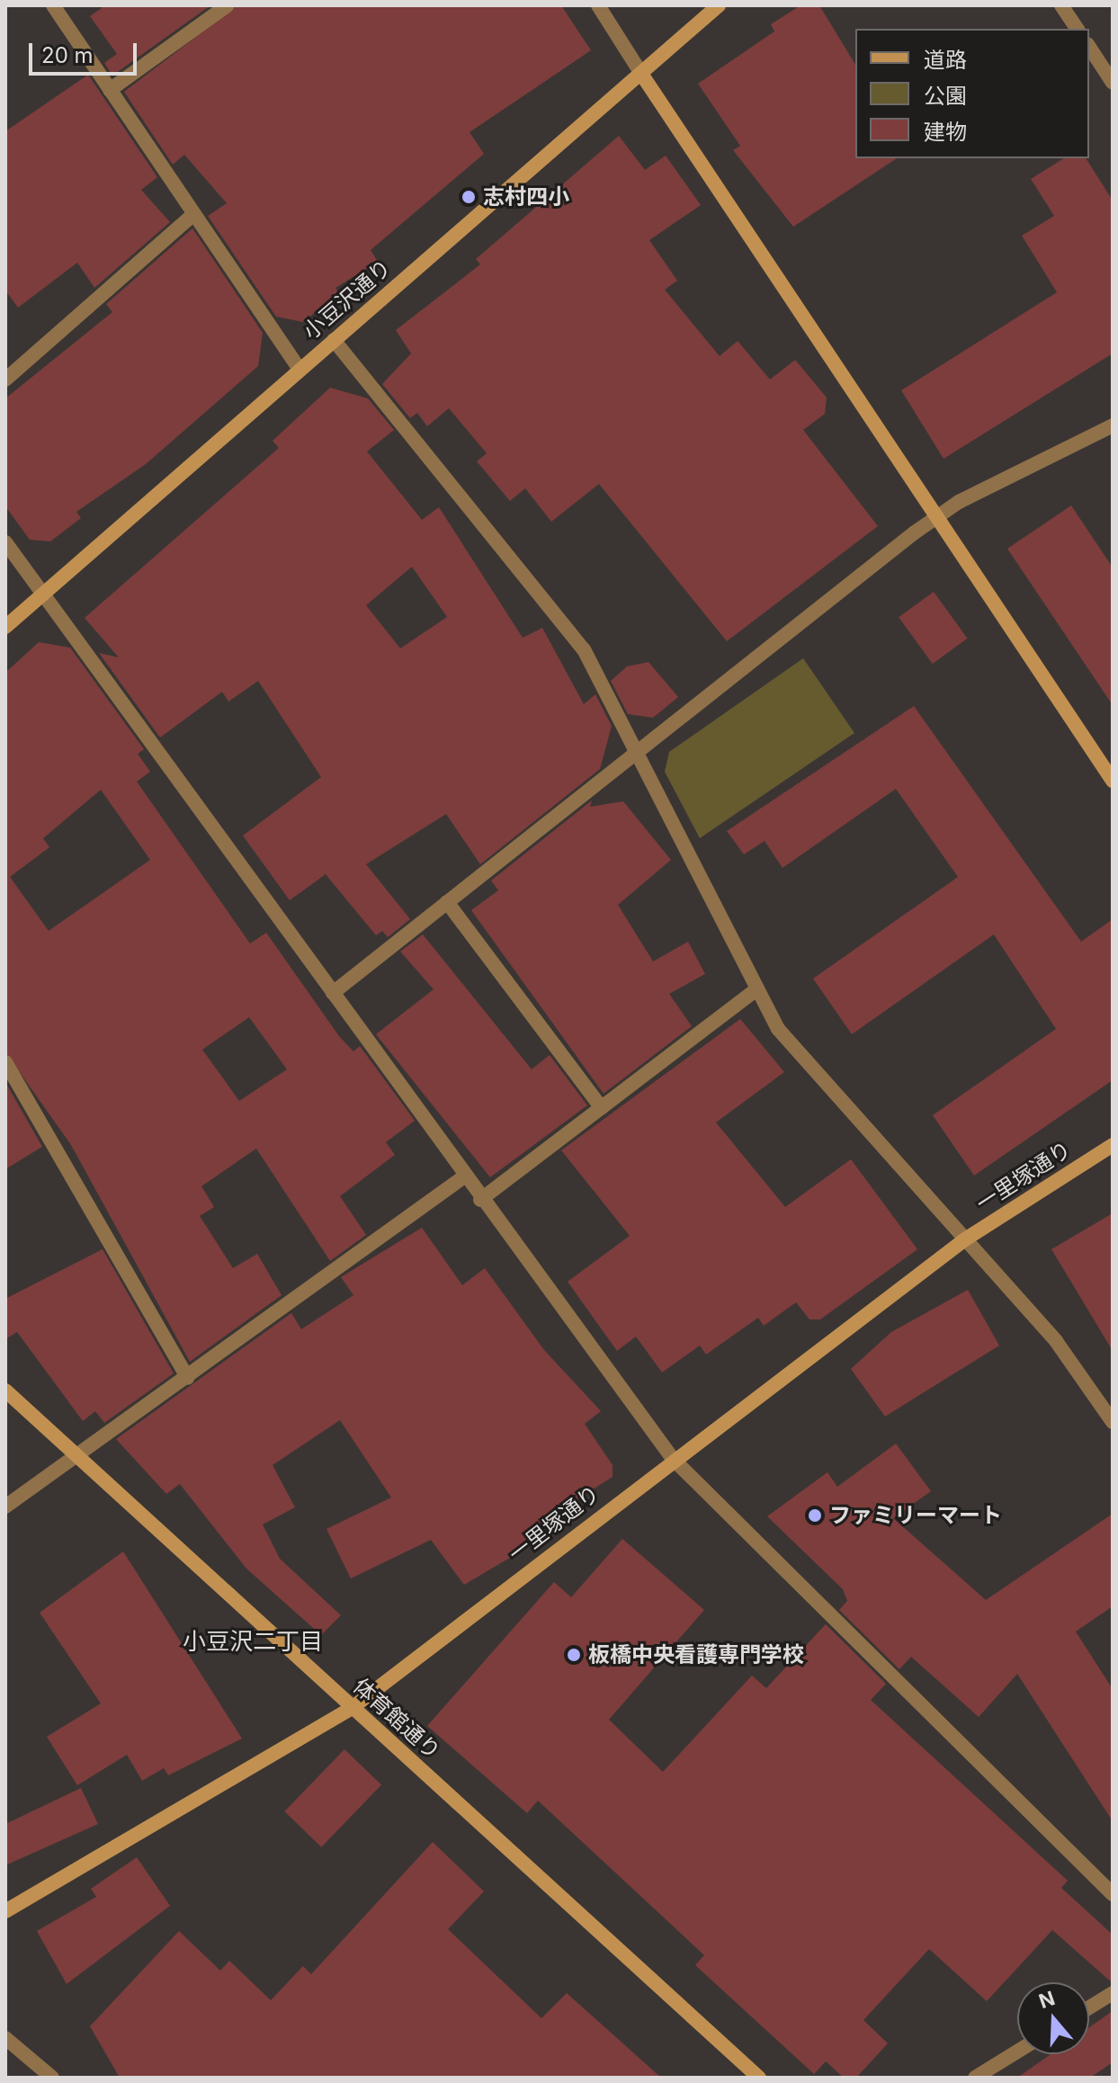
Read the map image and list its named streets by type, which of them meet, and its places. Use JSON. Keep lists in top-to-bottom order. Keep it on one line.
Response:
{"streets":{"street":["小豆沢通り","一里塚通り","体育館通り"]},"crossings":[["一里塚通り","体育館通り"]],"districts":["小豆沢二丁目"],"places":["志村四小","ファミリーマート","板橋中央看護専門学校"],"legend":["道路","公園","建物"],"scale_bar":"20 m","north":"top"}
